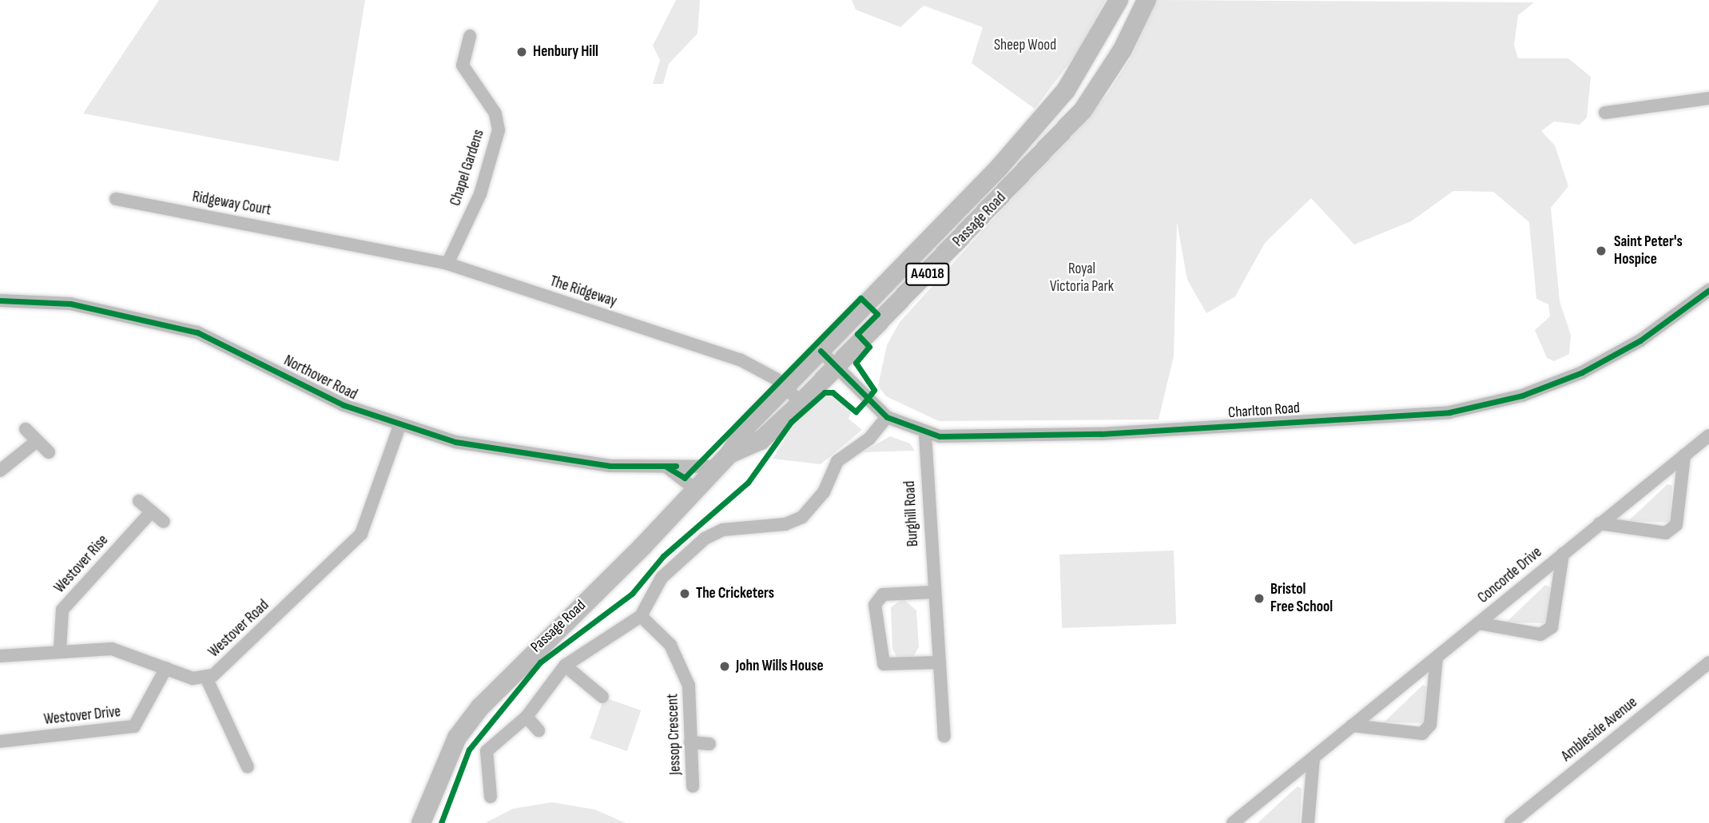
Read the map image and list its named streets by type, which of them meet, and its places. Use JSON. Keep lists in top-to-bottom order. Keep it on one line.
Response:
{"streets":{"main road":["Passage Road","A4018"],"street":["Chapel Gardens","Ridgeway Court","The Ridgeway","Northover Road","Charlton Road","Burghill Road","Westover Rise","Concorde Drive","Westover Road","Westover Drive","Ambleside Avenue","Jessop Crescent"]},"crossings":[["Chapel Gardens","The Ridgeway"],["Ridgeway Court","The Ridgeway"],["Passage Road","The Ridgeway"],["Passage Road","Northover Road"],["Passage Road","Charlton Road"],["Northover Road","Westover Road"],["Charlton Road","Burghill Road"],["Westover Rise","Westover Road"],["Westover Road","Westover Drive"]],"parks":["Sheep Wood","Royal Victoria Park"],"places":["Henbury Hill","Saint Peter's Hospice","The Cricketers","Bristol Free School","John Wills House"]}
